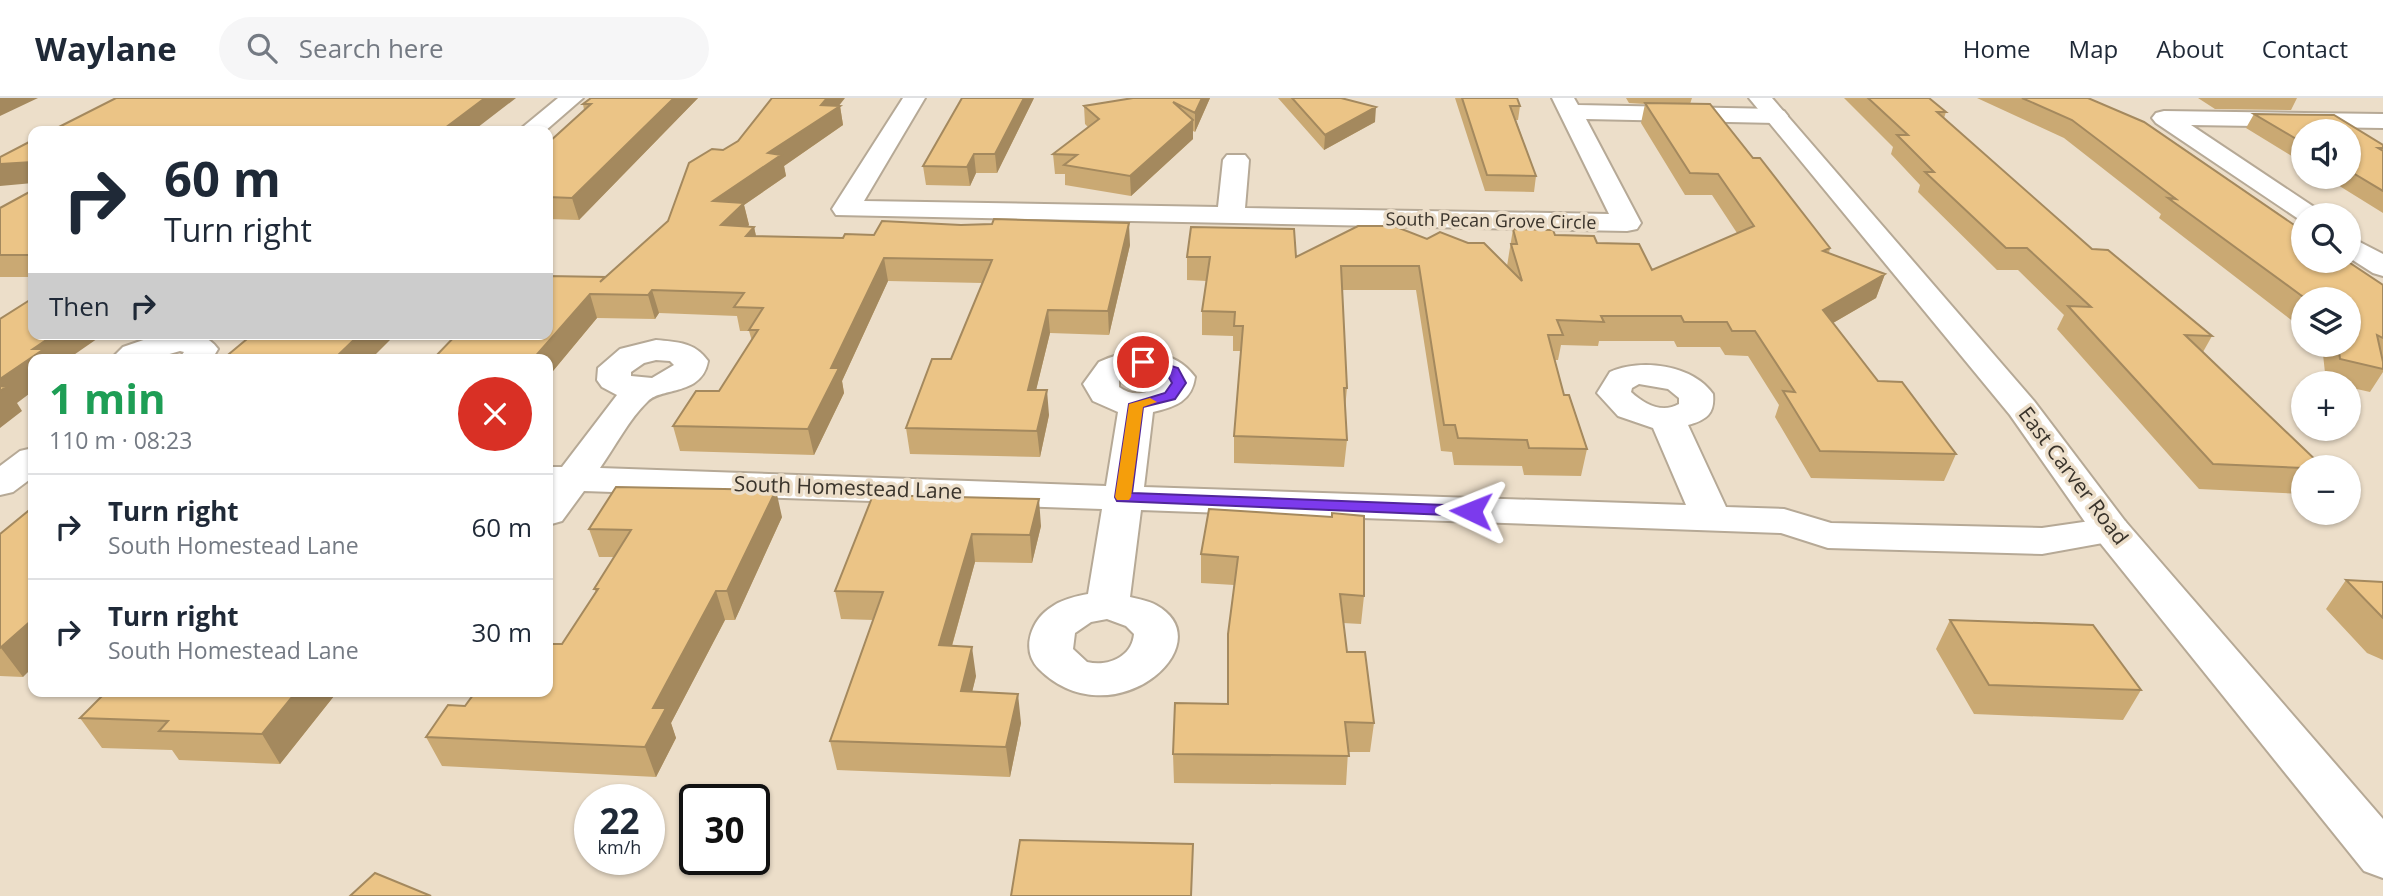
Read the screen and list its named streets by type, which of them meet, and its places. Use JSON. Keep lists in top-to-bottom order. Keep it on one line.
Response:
{"streets":{"street":["South Pecan Grove Circle","East Carver Road","South Homestead Lane"]},"crossings":[["South Pecan Grove Circle","East Carver Road"],["East Carver Road","South Homestead Lane"]],"page":{"header":"Waylane","search":"Search here","nav":["Home","Map","About","Contact"],"map_buttons":["+","−"],"turn":["60 m","Turn right"],"then":"Then","heading":["1 min","110 m · 08:23"],"list":[{"name":"Turn right","note":"South Homestead Lane","value":"60 m"},{"name":"Turn right","note":"South Homestead Lane","value":"30 m"}],"speed":"22 km/h","limit":"30"}}
